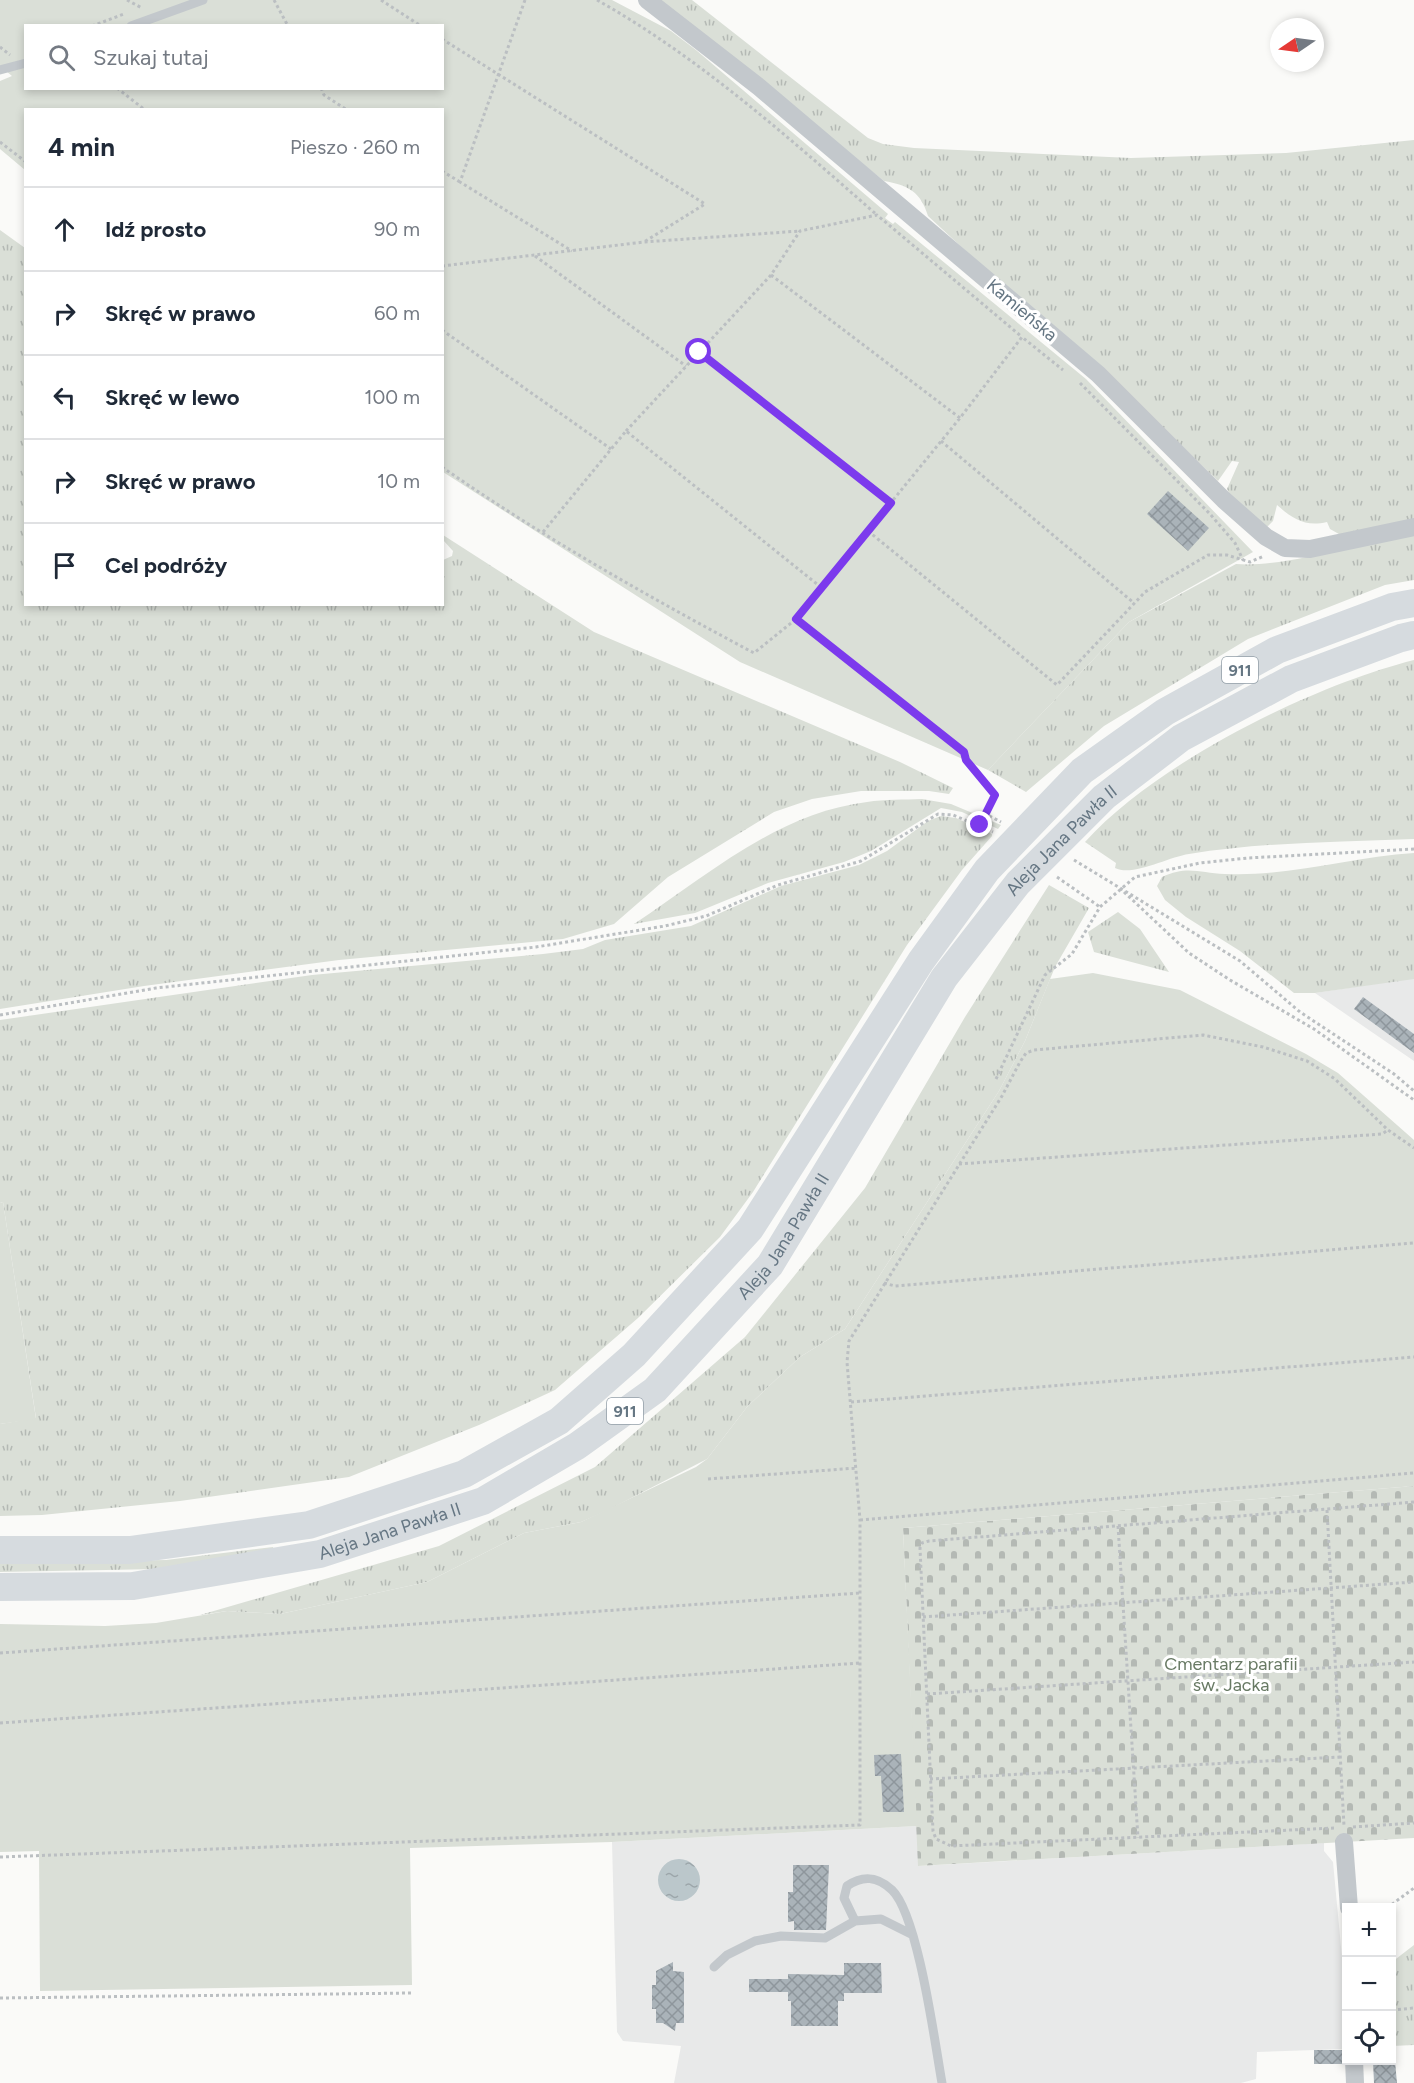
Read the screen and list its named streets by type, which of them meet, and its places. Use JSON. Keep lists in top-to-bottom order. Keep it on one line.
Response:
{"streets":{"main road":["911","Aleja Jana Pawła II"],"street":["Kamieńska"]},"parks":["Cmentarz parafii św. Jacka"],"north":"left","page":{"search":"Szukaj tutaj","heading":["4 min","Pieszo · 260 m"],"list":[["Idź prosto","90 m"],["Skręć w prawo","60 m"],["Skręć w lewo","100 m"],["Skręć w prawo","10 m"],"Cel podróży"],"map_buttons":["+","−"]}}
